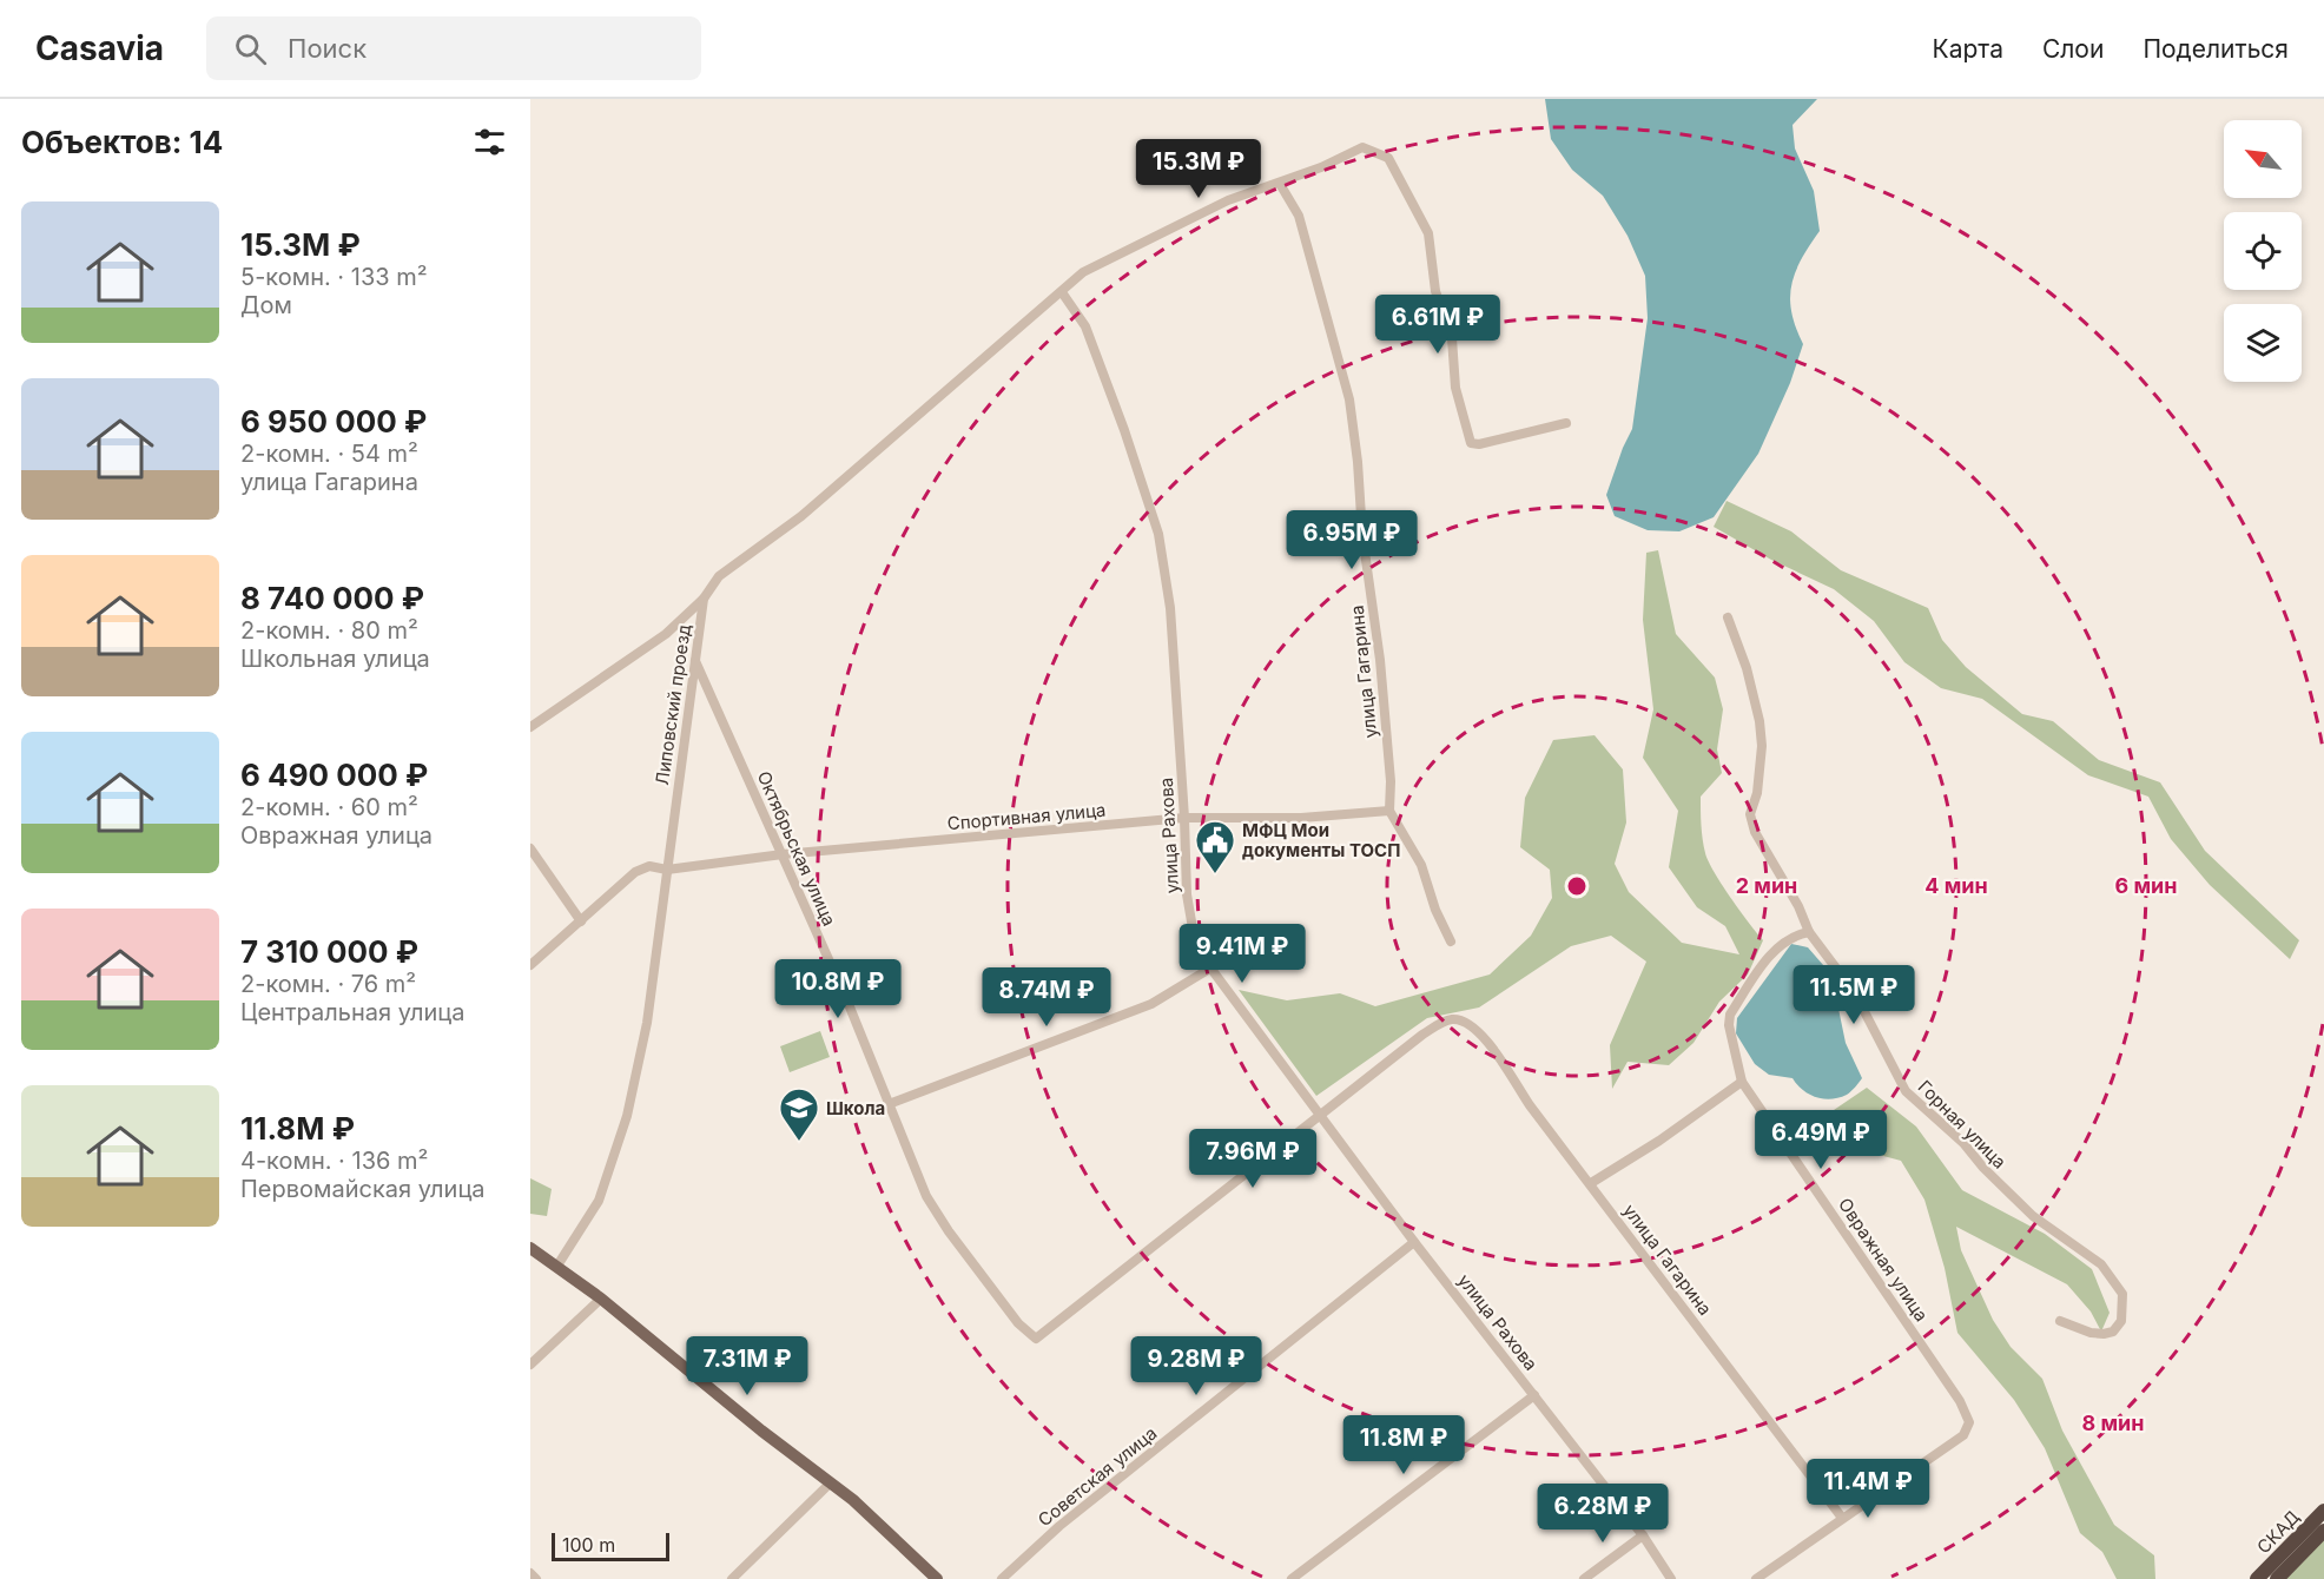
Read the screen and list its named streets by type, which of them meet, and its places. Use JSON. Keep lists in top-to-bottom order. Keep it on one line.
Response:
{"streets":{"highway":["СКАД"],"street":["улица Гагарина","Липовский проезд","Спортивная улица","улица Рахова","Октябрьская улица","Горная улица","Овражная улица","Советская улица"]},"crossings":[["улица Гагарина","Спортивная улица"],["улица Гагарина","улица Рахова"],["улица Гагарина","Октябрьская улица"],["улица Гагарина","Овражная улица"],["Липовский проезд","Спортивная улица"],["Липовский проезд","Октябрьская улица"],["Спортивная улица","улица Рахова"],["Спортивная улица","Октябрьская улица"],["улица Рахова","Октябрьская улица"],["улица Рахова","Советская улица"]],"places":{"public building":["МФЦ Мои документы ТОСП"],"school or university":["Школа"]},"scale_bar":"100 m","north":"top left","page":{"header":"Casavia","search":"Поиск","nav":["Карта","Слои","Поделиться"],"heading":"Объектов: 14","price":["15.3M ₽","6.61M ₽","6.95M ₽","9.41M ₽","10.8M ₽","11.5M ₽","8.74M ₽","6.49M ₽","7.96M ₽","7.31M ₽","9.28M ₽","11.8M ₽","11.4M ₽","6.28M ₽"],"list":[{"name":"15.3M ₽","note":"5-комн. · 133 m² · Дом"},{"name":"6 950 000 ₽","note":"2-комн. · 54 m² · улица Гагарина"},{"name":"8 740 000 ₽","note":"2-комн. · 80 m² · Школьная улица"},{"name":"6 490 000 ₽","note":"2-комн. · 60 m² · Овражная улица"},{"name":"7 310 000 ₽","note":"2-комн. · 76 m² · Центральная улица"},{"name":"11.8M ₽","note":"4-комн. · 136 m² · Первомайская улица"}],"scale":"100 m"},"rings":["2 мин","4 мин","6 мин","8 мин"]}
